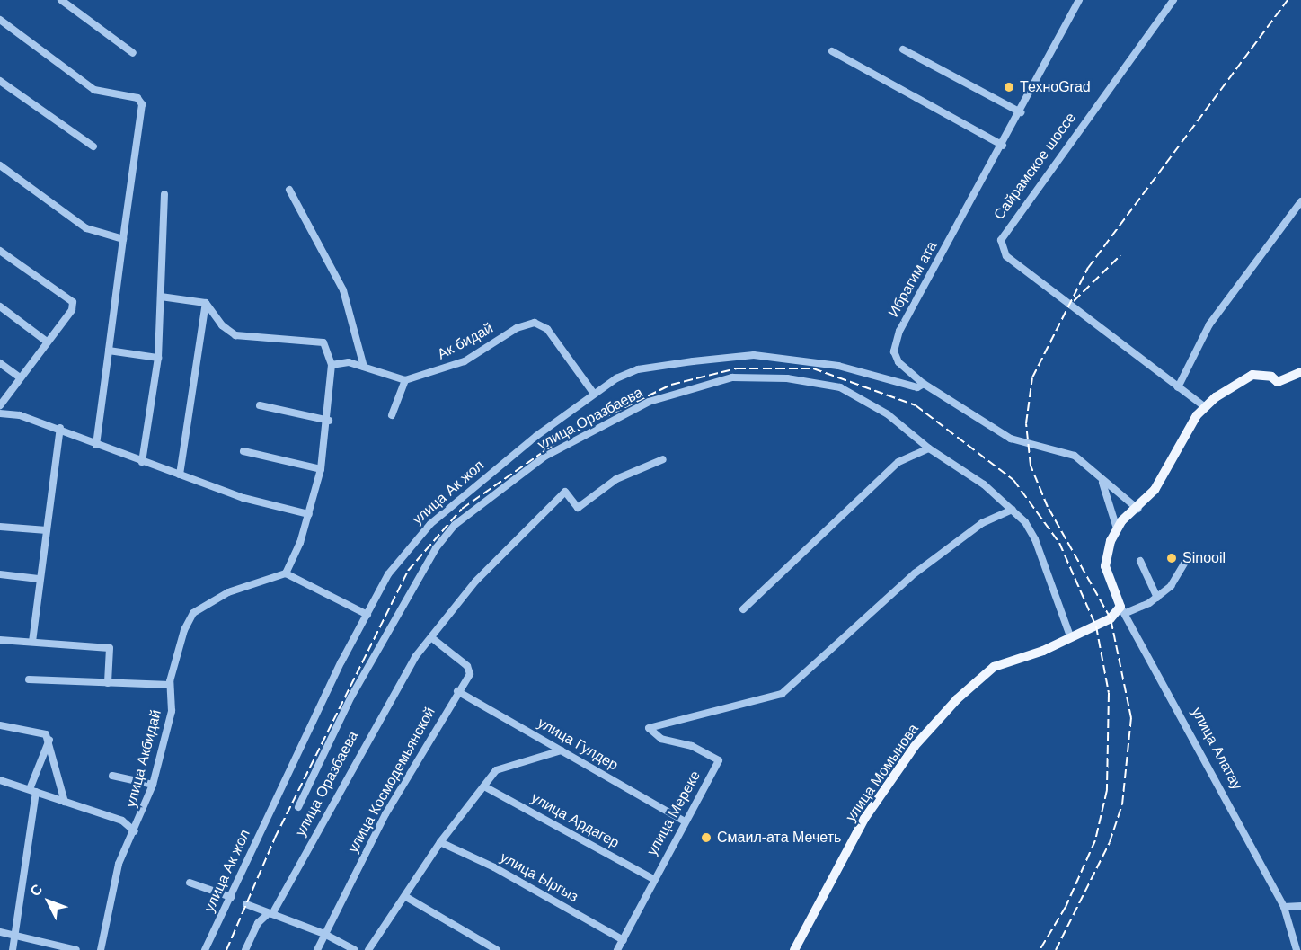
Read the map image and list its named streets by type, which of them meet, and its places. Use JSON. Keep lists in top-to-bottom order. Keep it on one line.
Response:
{"streets":{"main road":["улица Момынова"],"street":["Сайрамское шоссе","Ибрагим ата","Ак бидай","улица Оразбаева","улица Ак жол","улица Гулдер","улица Алатау","улица Акбидай","улица Космодемьянской","улица Мереке","улица Ардагер","улица Ыргыз"]},"crossings":[["Ибрагим ата","улица Ак жол"],["Ак бидай","улица Ак жол"],["улица Оразбаева","улица Момынова"],["улица Оразбаева","улица Космодемьянской"],["улица Оразбаева","улица Мереке"],["улица Гулдер","улица Космодемьянской"],["улица Гулдер","улица Мереке"],["улица Алатау","улица Момынова"],["улица Мереке","улица Ардагер"],["улица Мереке","улица Ыргыз"]],"places":["ТехноGrad","Sinooil","Смаил-ата Мечеть"],"north":"top left"}
